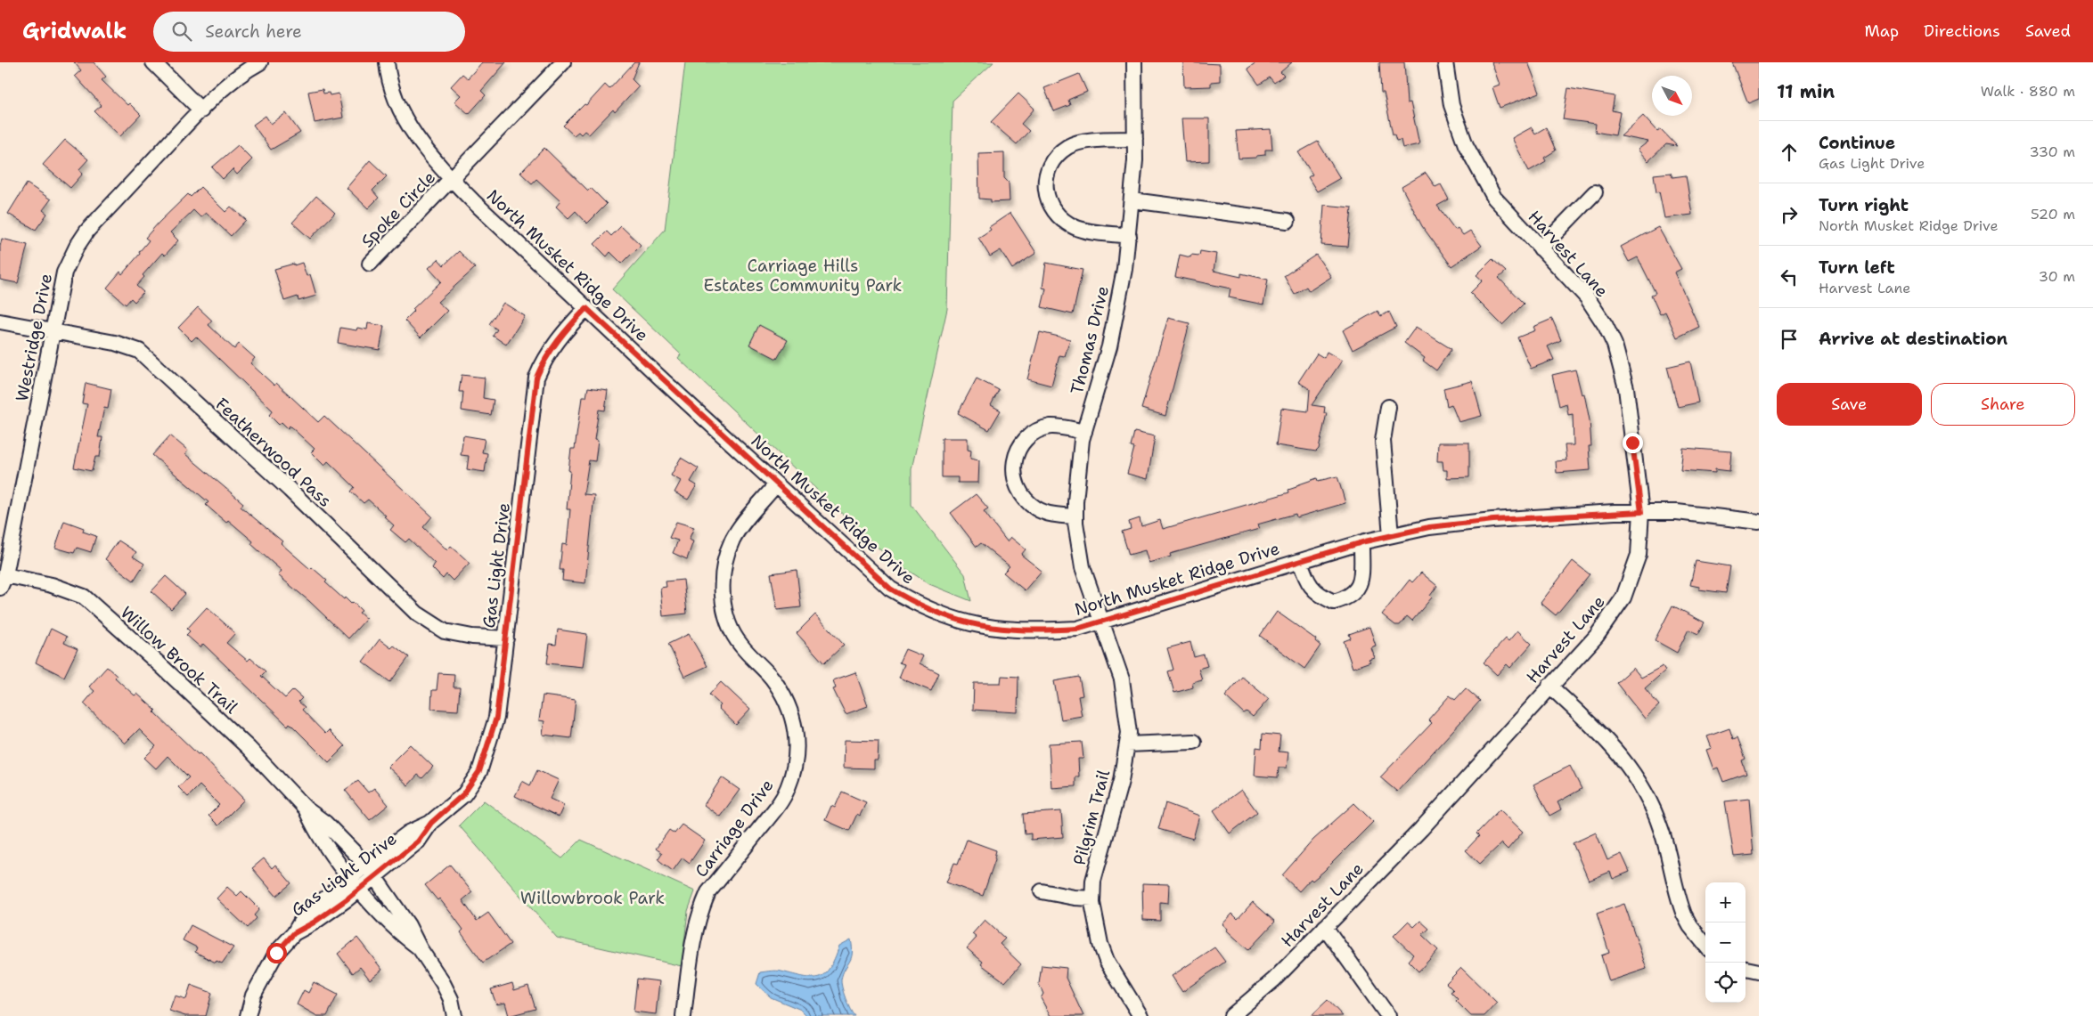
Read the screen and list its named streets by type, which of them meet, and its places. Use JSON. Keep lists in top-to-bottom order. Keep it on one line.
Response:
{"streets":{"street":["Spoke Circle","Harvest Lane","North Musket Ridge Drive","Westridge Drive","Thomas Drive","Featherwood Pass","Gas Light Drive","Willow Brook Trail","Pilgrim Trail","Carriage Drive"]},"crossings":[["Spoke Circle","North Musket Ridge Drive"],["Harvest Lane","North Musket Ridge Drive"],["North Musket Ridge Drive","Thomas Drive"],["North Musket Ridge Drive","Gas Light Drive"],["North Musket Ridge Drive","Pilgrim Trail"],["North Musket Ridge Drive","Carriage Drive"],["Westridge Drive","Featherwood Pass"],["Westridge Drive","Willow Brook Trail"],["Thomas Drive","Pilgrim Trail"],["Featherwood Pass","Gas Light Drive"],["Gas Light Drive","Willow Brook Trail"]],"parks":["Carriage Hills Estates Community Park","Willowbrook Park"],"north":"bottom right","page":{"header":"Gridwalk","search":"Search here","nav":["Map","Directions","Saved"],"heading":["11 min","Walk · 880 m"],"list":[["Continue","Gas Light Drive","330 m"],["Turn right","North Musket Ridge Drive","520 m"],["Turn left","Harvest Lane","30 m"],"Arrive at destination"],"buttons":["Save","Share"],"map_buttons":["+","−"]}}
